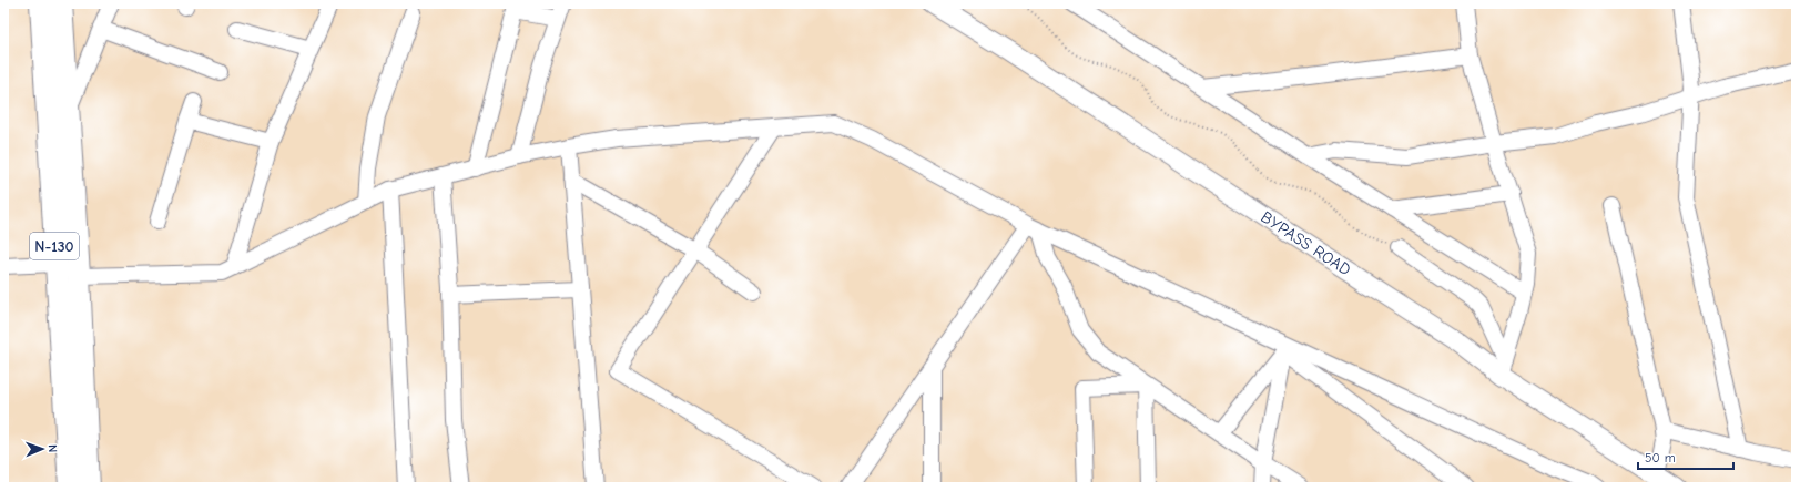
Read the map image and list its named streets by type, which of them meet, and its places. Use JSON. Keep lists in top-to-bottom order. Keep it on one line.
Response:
{"streets":{"highway":["N-130"],"main road":["BYPASS ROAD"]},"scale_bar":"50 m","north":"right"}
